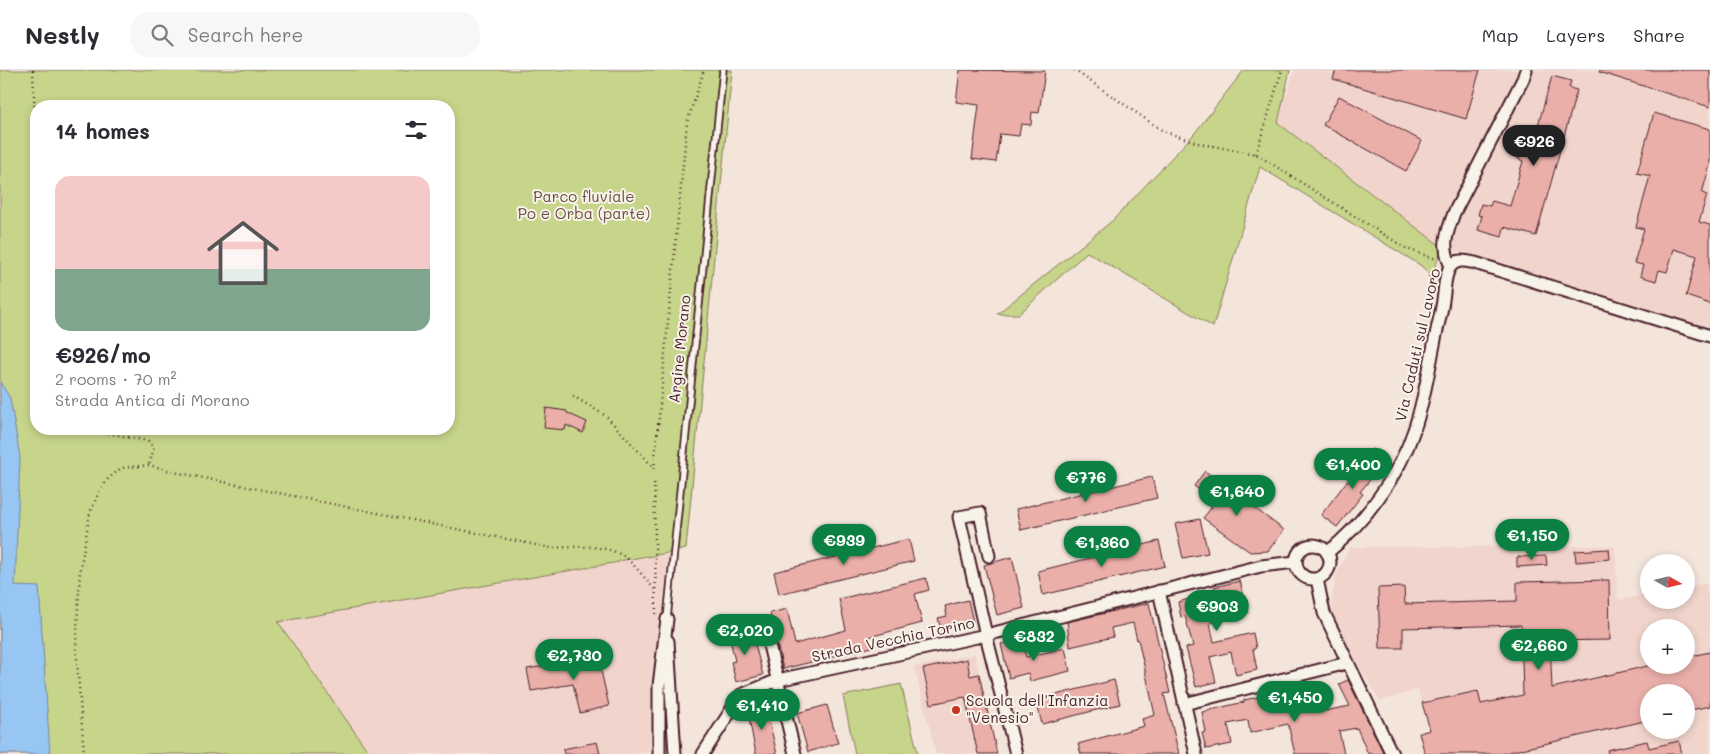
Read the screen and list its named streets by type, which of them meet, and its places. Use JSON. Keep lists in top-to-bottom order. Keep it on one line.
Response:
{"streets":{"street":["Via Caduti sul Lavoro","Argine Morano","Strada Vecchia Torino"]},"crossings":[["Via Caduti sul Lavoro","Strada Vecchia Torino"]],"parks":["Parco fluviale Po e Orba (parte)"],"places":["Scuola dell'Infanzia \"Venesio\""],"north":"right","page":{"header":"Nestly","search":"Search here","nav":["Map","Layers","Share"],"heading":"14 homes","price":["€926","€1,400","€776","€1,640","€1,150","€939","€1,360","€903","€2,020","€832","€2,660","€2,730","€1,450","€1,410"],"list":[{"name":"€926/mo","note":"2 rooms · 70 m² · Strada Antica di Morano"}],"map_buttons":["+","−"]}}
